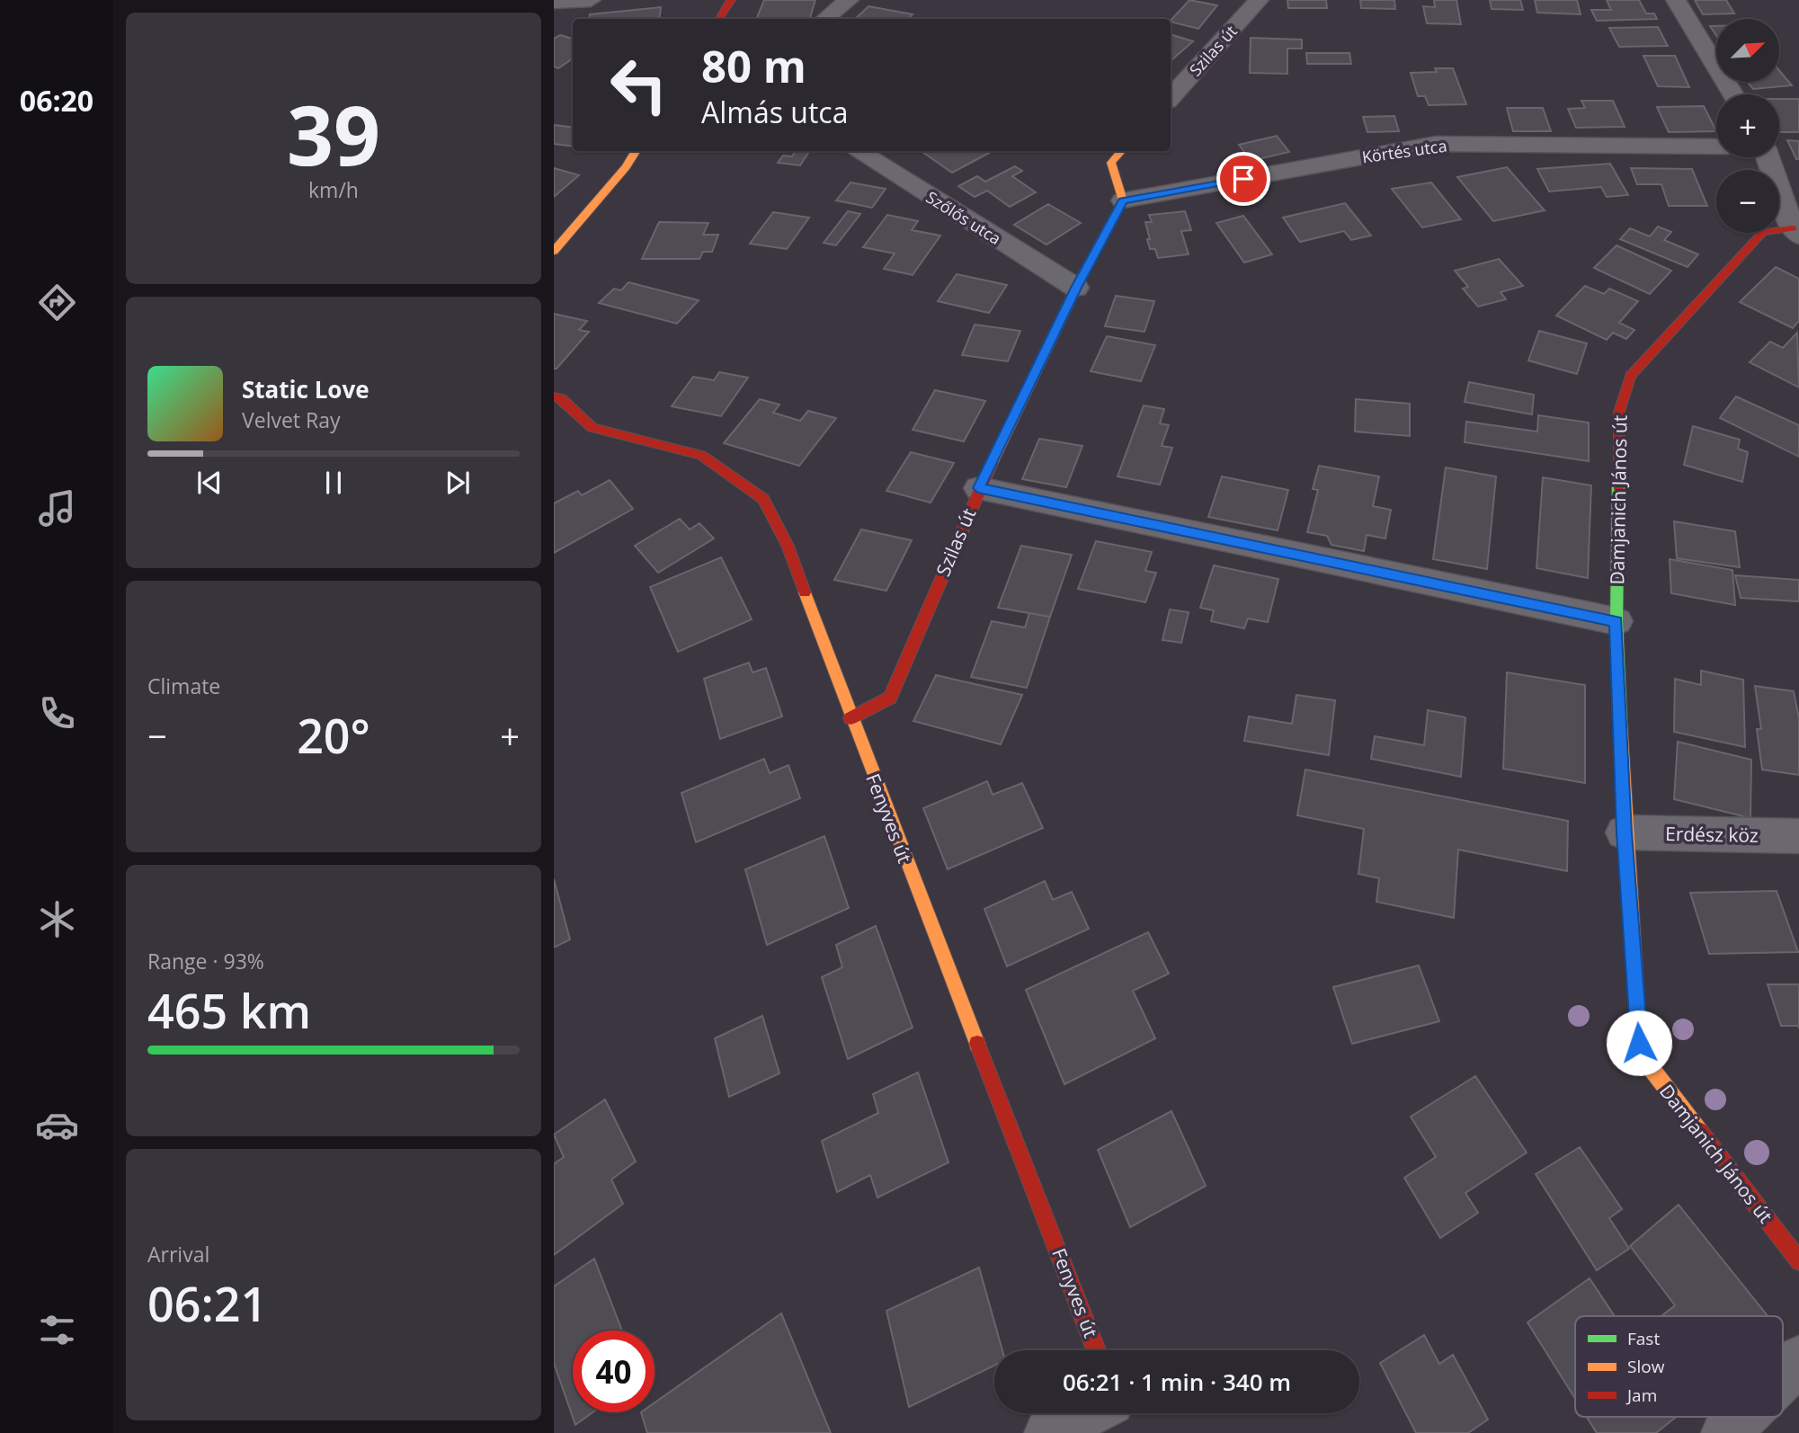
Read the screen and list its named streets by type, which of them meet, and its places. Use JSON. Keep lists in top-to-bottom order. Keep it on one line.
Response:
{"streets":{"street":["Szilas út","Körtés utca","Szőlős utca","Damjanich János út","Fenyves út","Erdész köz"]},"crossings":[["Szilas út","Körtés utca"],["Szilas út","Szőlős utca"],["Szilas út","Fenyves út"],["Damjanich János út","Erdész köz"]],"legend":["Fast","Slow","Jam"],"north":"top right","page":{"tabs":"06:20","tile":[["39","km/h"],"Climate",["Range · 93%","465 km"],["Arrival","06:21"]],"map_buttons":["+","−"],"turn":["80 m","Almás utca"],"song":["Static Love","Velvet Ray"],"heat":["−","20°","+"],"limit":"40","trip":"06:21 · 1 min · 340 m"}}
